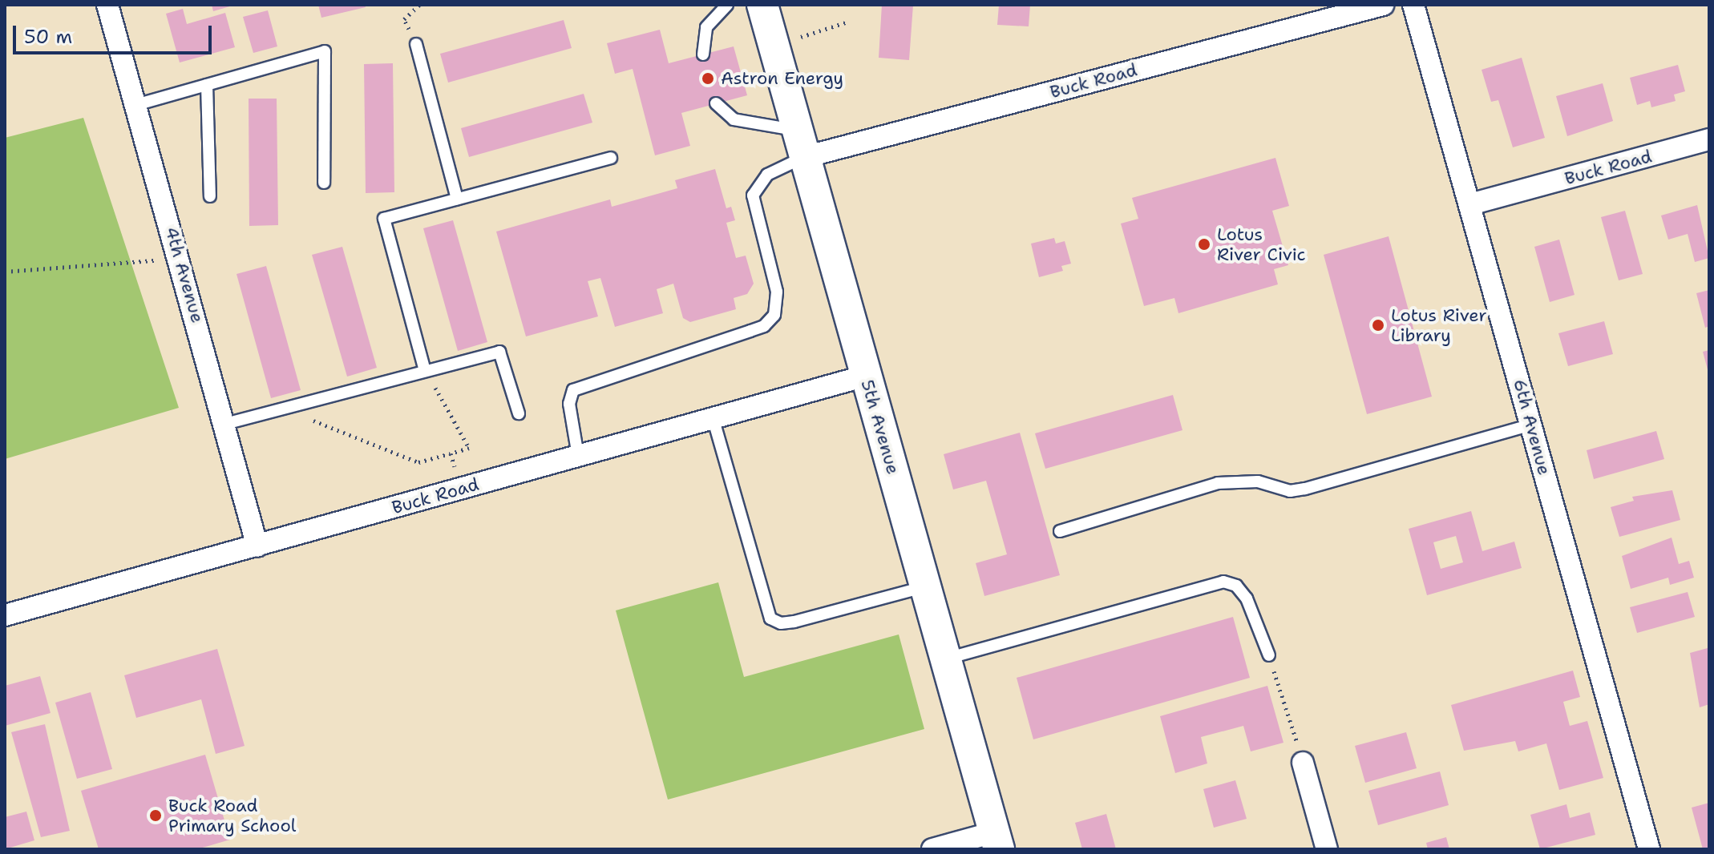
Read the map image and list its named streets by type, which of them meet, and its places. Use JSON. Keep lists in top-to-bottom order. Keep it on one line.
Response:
{"streets":{"main road":["5th Avenue"],"street":["Buck Road","4th Avenue","6th Avenue"]},"crossings":[["Buck Road","4th Avenue"],["Buck Road","5th Avenue"],["Buck Road","6th Avenue"]],"places":["Astron Energy","Lotus River Civic","Lotus River Library","Buck Road Primary School"],"scale_bar":"50 m"}
